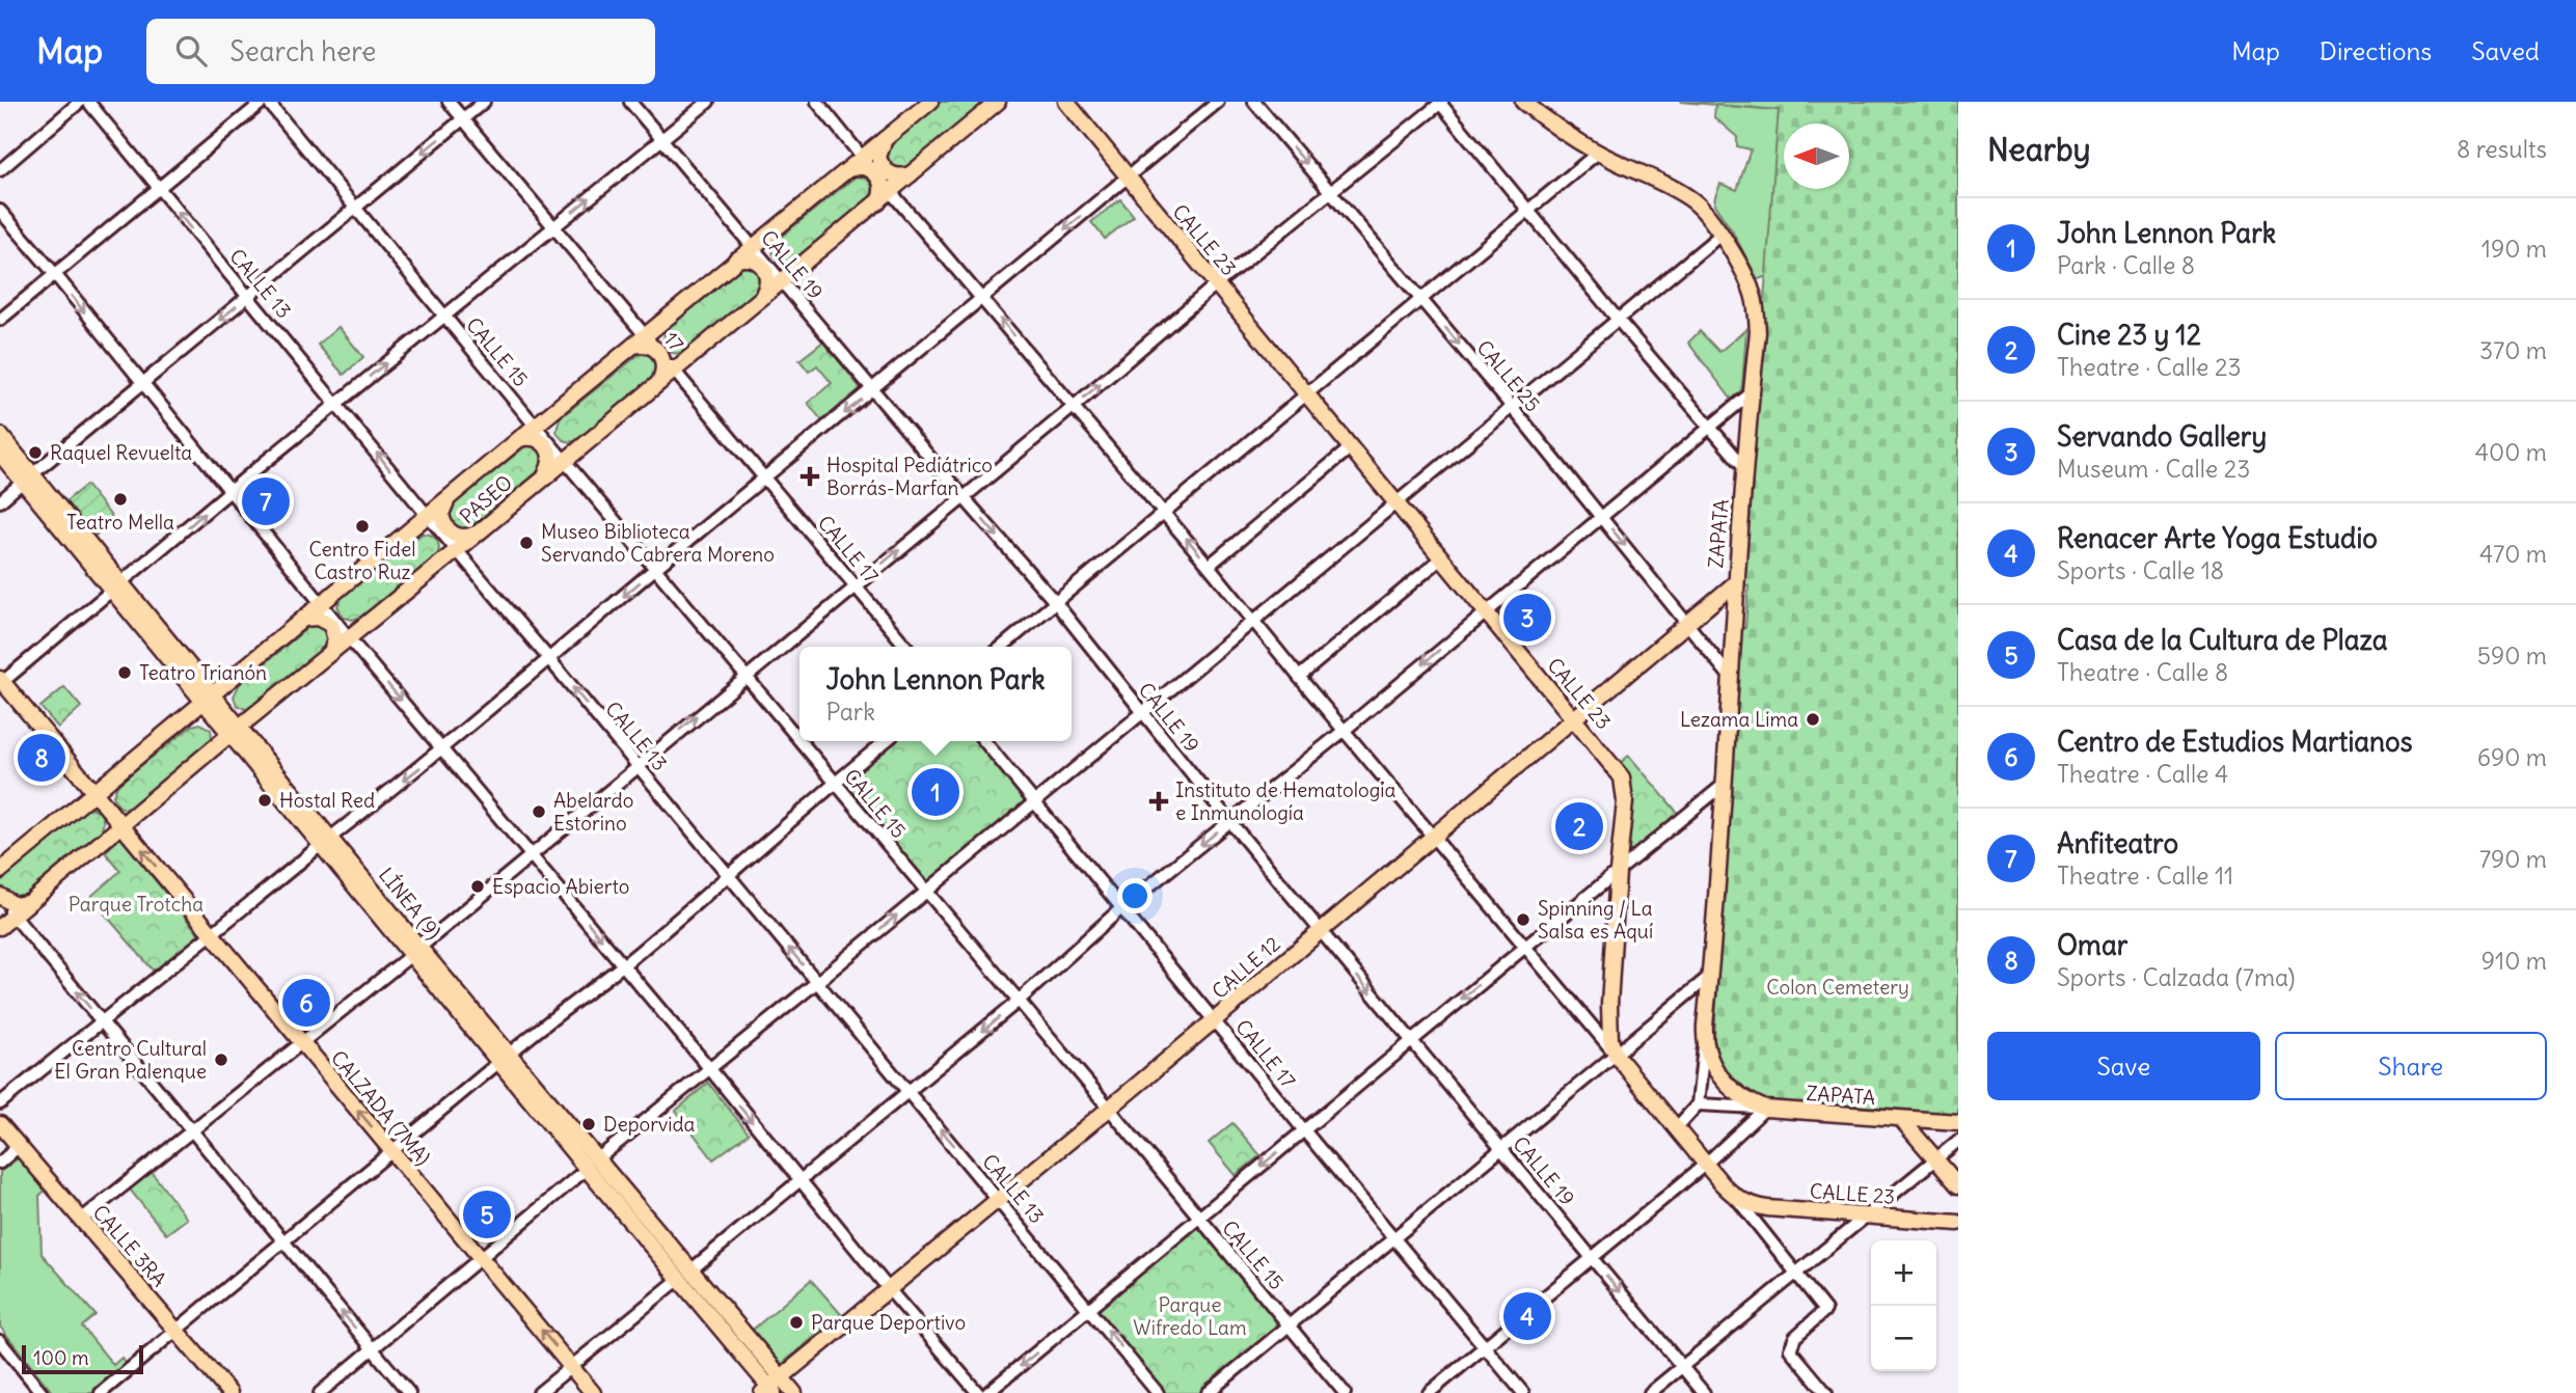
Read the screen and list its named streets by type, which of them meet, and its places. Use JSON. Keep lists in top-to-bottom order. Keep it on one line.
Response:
{"streets":{"main road":["CALLE 23","PASEO","ZAPATA","LÍNEA (9)","CALLE 12","CALZADA (7MA)","CALLE 3RA"],"street":["CALLE 19","CALLE 13","17","CALLE 15","CALLE 25","CALLE 17"]},"crossings":[["CALLE 23","CALLE 12"],["CALLE 19","PASEO"],["CALLE 19","CALLE 12"],["CALLE 13","PASEO"],["CALLE 13","CALLE 12"],["17","PASEO"],["17","CALLE 17"],["CALLE 15","PASEO"],["CALLE 15","CALLE 12"],["CALLE 25","ZAPATA"],["CALLE 25","CALLE 12"],["PASEO","CALLE 17"],["PASEO","LÍNEA (9)"],["PASEO","CALZADA (7MA)"],["ZAPATA","CALLE 12"],["CALLE 17","CALLE 12"],["LÍNEA (9)","CALLE 12"]],"one_way":["CALLE 13","CALLE 25","CALZADA (7MA)"],"parks":["Parque Trotcha","Colon Cemetery","Parque Wifredo Lam"],"places":{"other":["Raquel Revuelta","Teatro Mella","Centro Fidel Castro Ruz","Museo Biblioteca Servando Cabrera Moreno","Teatro Trianón","Lezama Lima","Hostal Red","Abelardo Estorino","Espacio Abierto","Spinning / La Salsa es Aquí","Centro Cultural El Gran Palenque","Deporvida","Parque Deportivo"],"health":["Hospital Pediátrico Borrás-Marfan","Instituto de Hematología e Inmunología"]},"scale_bar":"100 m","north":"left","page":{"header":"Map","search":"Search here","nav":["Map","Directions","Saved"],"heading":["Nearby","8 results"],"list":[{"mark":"1","name":"John Lennon Park","note":"Park · Calle 8","value":"190 m"},{"mark":"2","name":"Cine 23 y 12","note":"Theatre · Calle 23","value":"370 m"},{"mark":"3","name":"Servando Gallery","note":"Museum · Calle 23","value":"400 m"},{"mark":"4","name":"Renacer Arte Yoga Estudio","note":"Sports · Calle 18","value":"470 m"},{"mark":"5","name":"Casa de la Cultura de Plaza","note":"Theatre · Calle 8","value":"590 m"},{"mark":"6","name":"Centro de Estudios Martianos","note":"Theatre · Calle 4","value":"690 m"},{"mark":"7","name":"Anfiteatro","note":"Theatre · Calle 11","value":"790 m"},{"mark":"8","name":"Omar","note":"Sports · Calzada (7ma)","value":"910 m"}],"pins":["7","3","8","1","2","6","5","4"],"popup":["John Lennon Park","Park"],"buttons":["Save","Share"],"map_buttons":["+","−"],"scale":"100 m"}}
